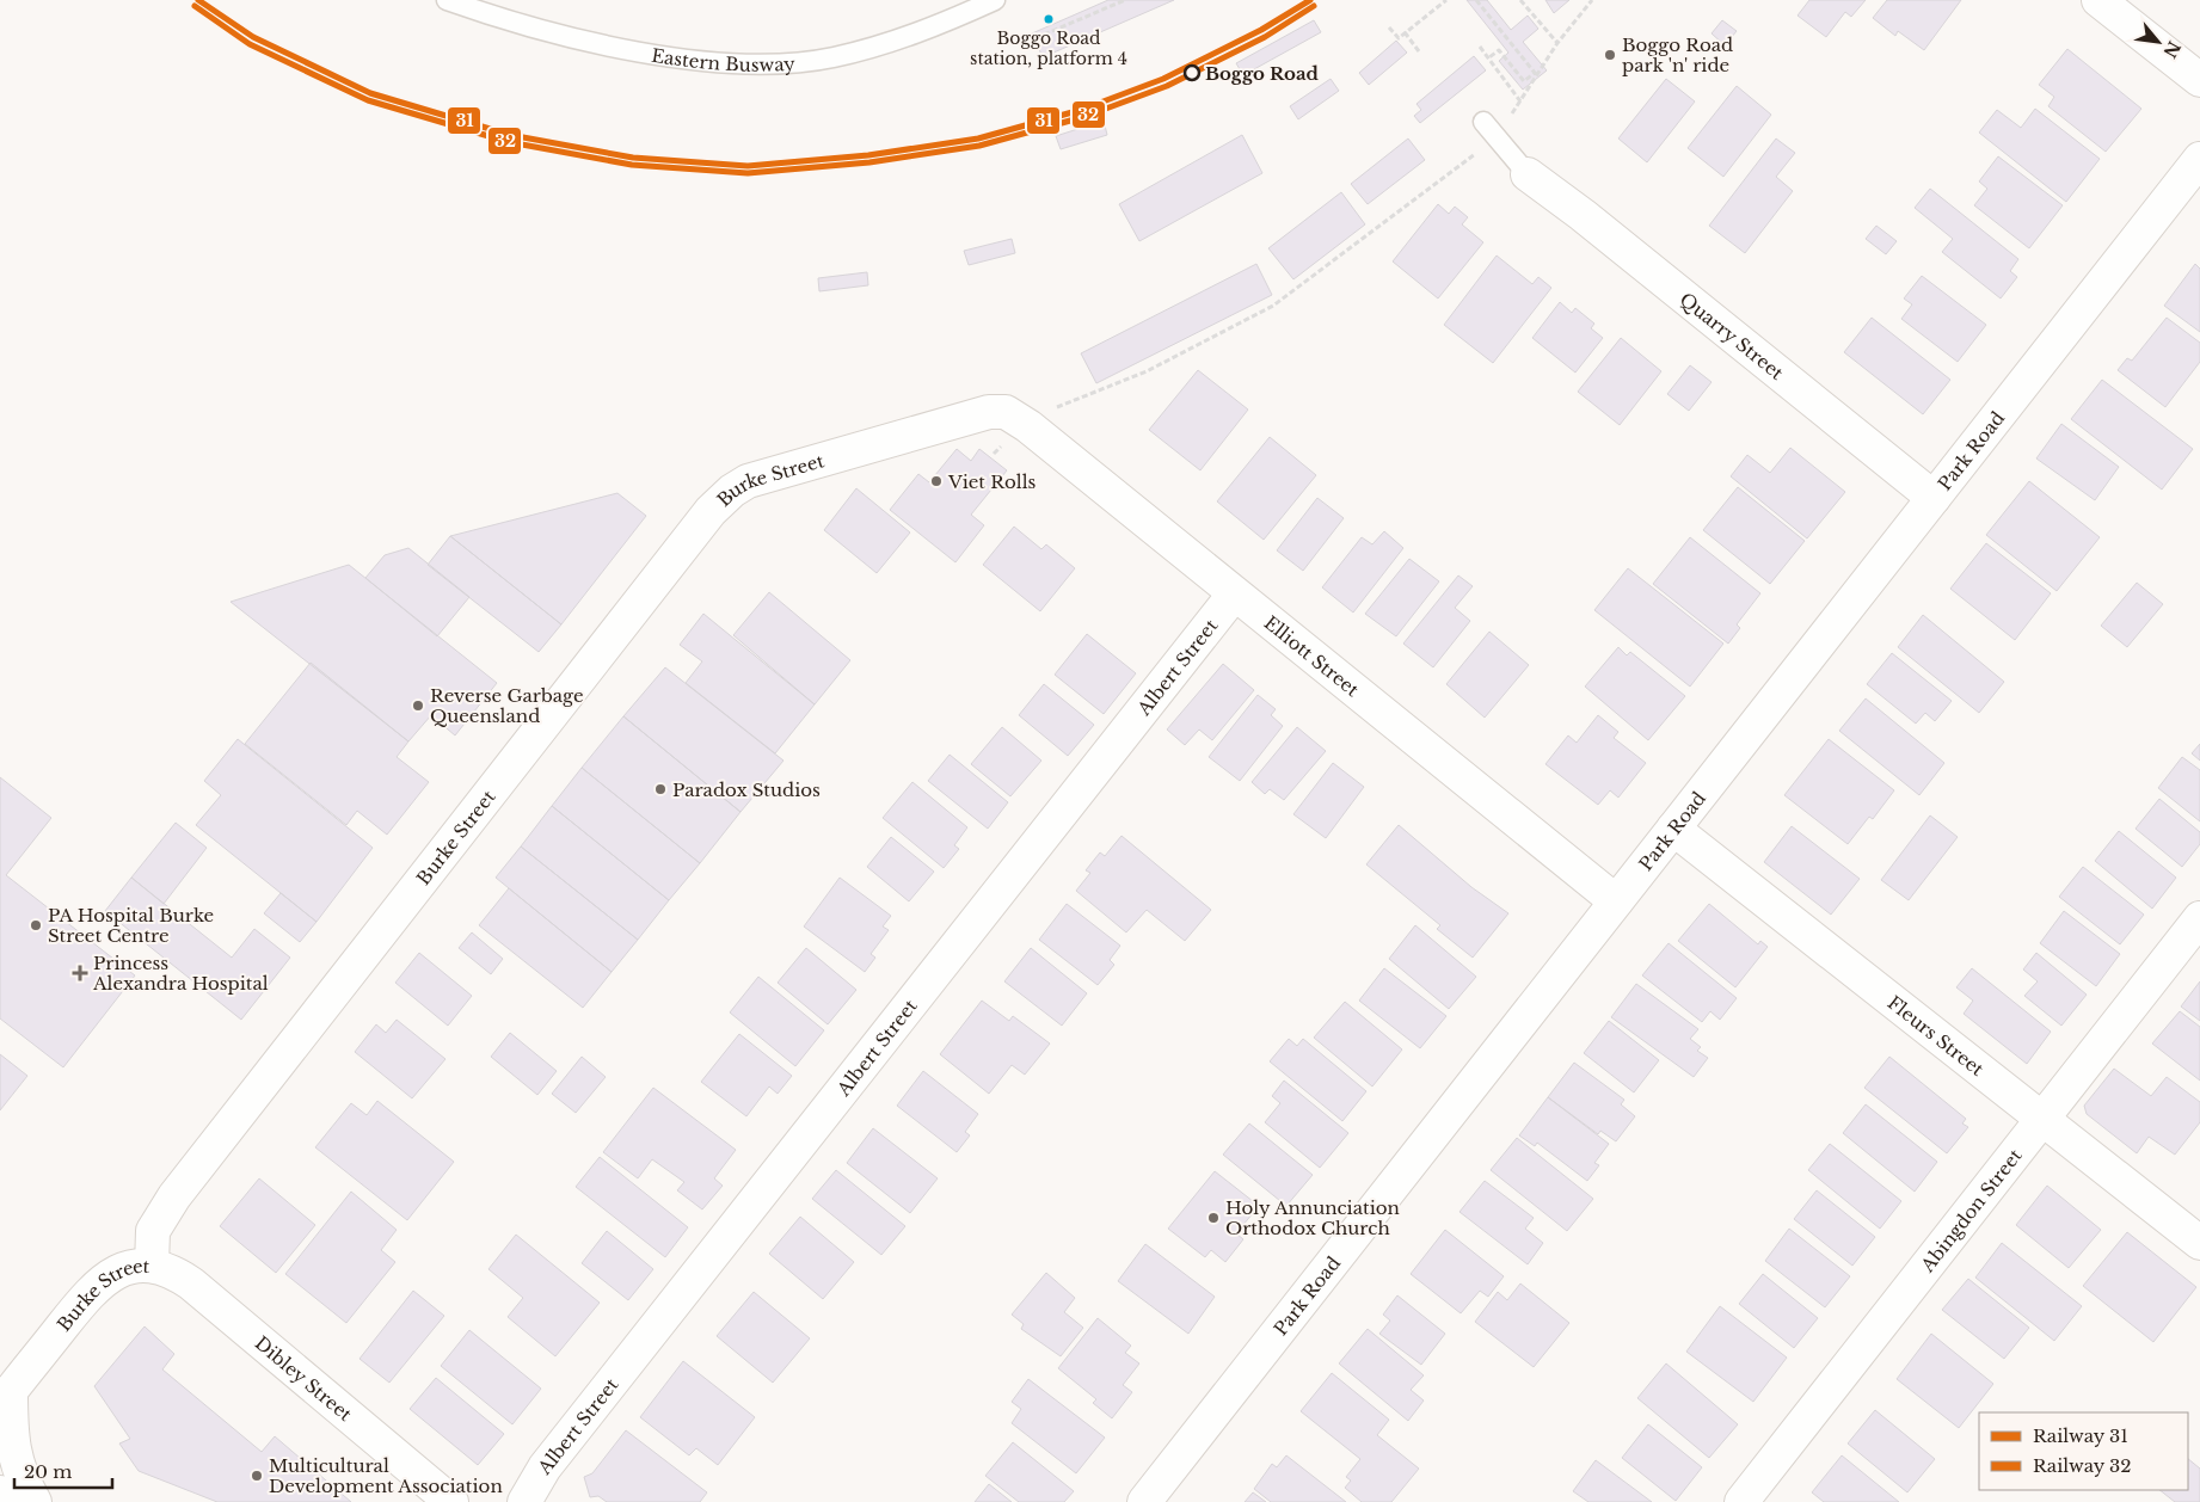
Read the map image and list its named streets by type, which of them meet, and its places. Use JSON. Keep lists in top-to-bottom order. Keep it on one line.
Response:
{"streets":{"main road":["Quarry Street","Park Road","Burke Street","Elliott Street","Albert Street","Fleurs Street","Abingdon Street","Dibley Street"],"lane":["Eastern Busway"]},"crossings":[["Quarry Street","Park Road"],["Park Road","Elliott Street"],["Park Road","Fleurs Street"],["Burke Street","Elliott Street"],["Burke Street","Dibley Street"],["Elliott Street","Albert Street"],["Fleurs Street","Abingdon Street"]],"places":{"other":["Boggo Road station, platform 4","Boggo Road park 'n' ride","Boggo Road","Viet Rolls","Reverse Garbage Queensland","Paradox Studios","PA Hospital Burke Street Centre","Holy Annunciation Orthodox Church","Multicultural Development Association"],"health":["Princess Alexandra Hospital"]},"lines":["rail line 31","rail line 32"],"legend":["Railway 31","Railway 32"],"scale_bar":"20 m","north":"bottom right"}
